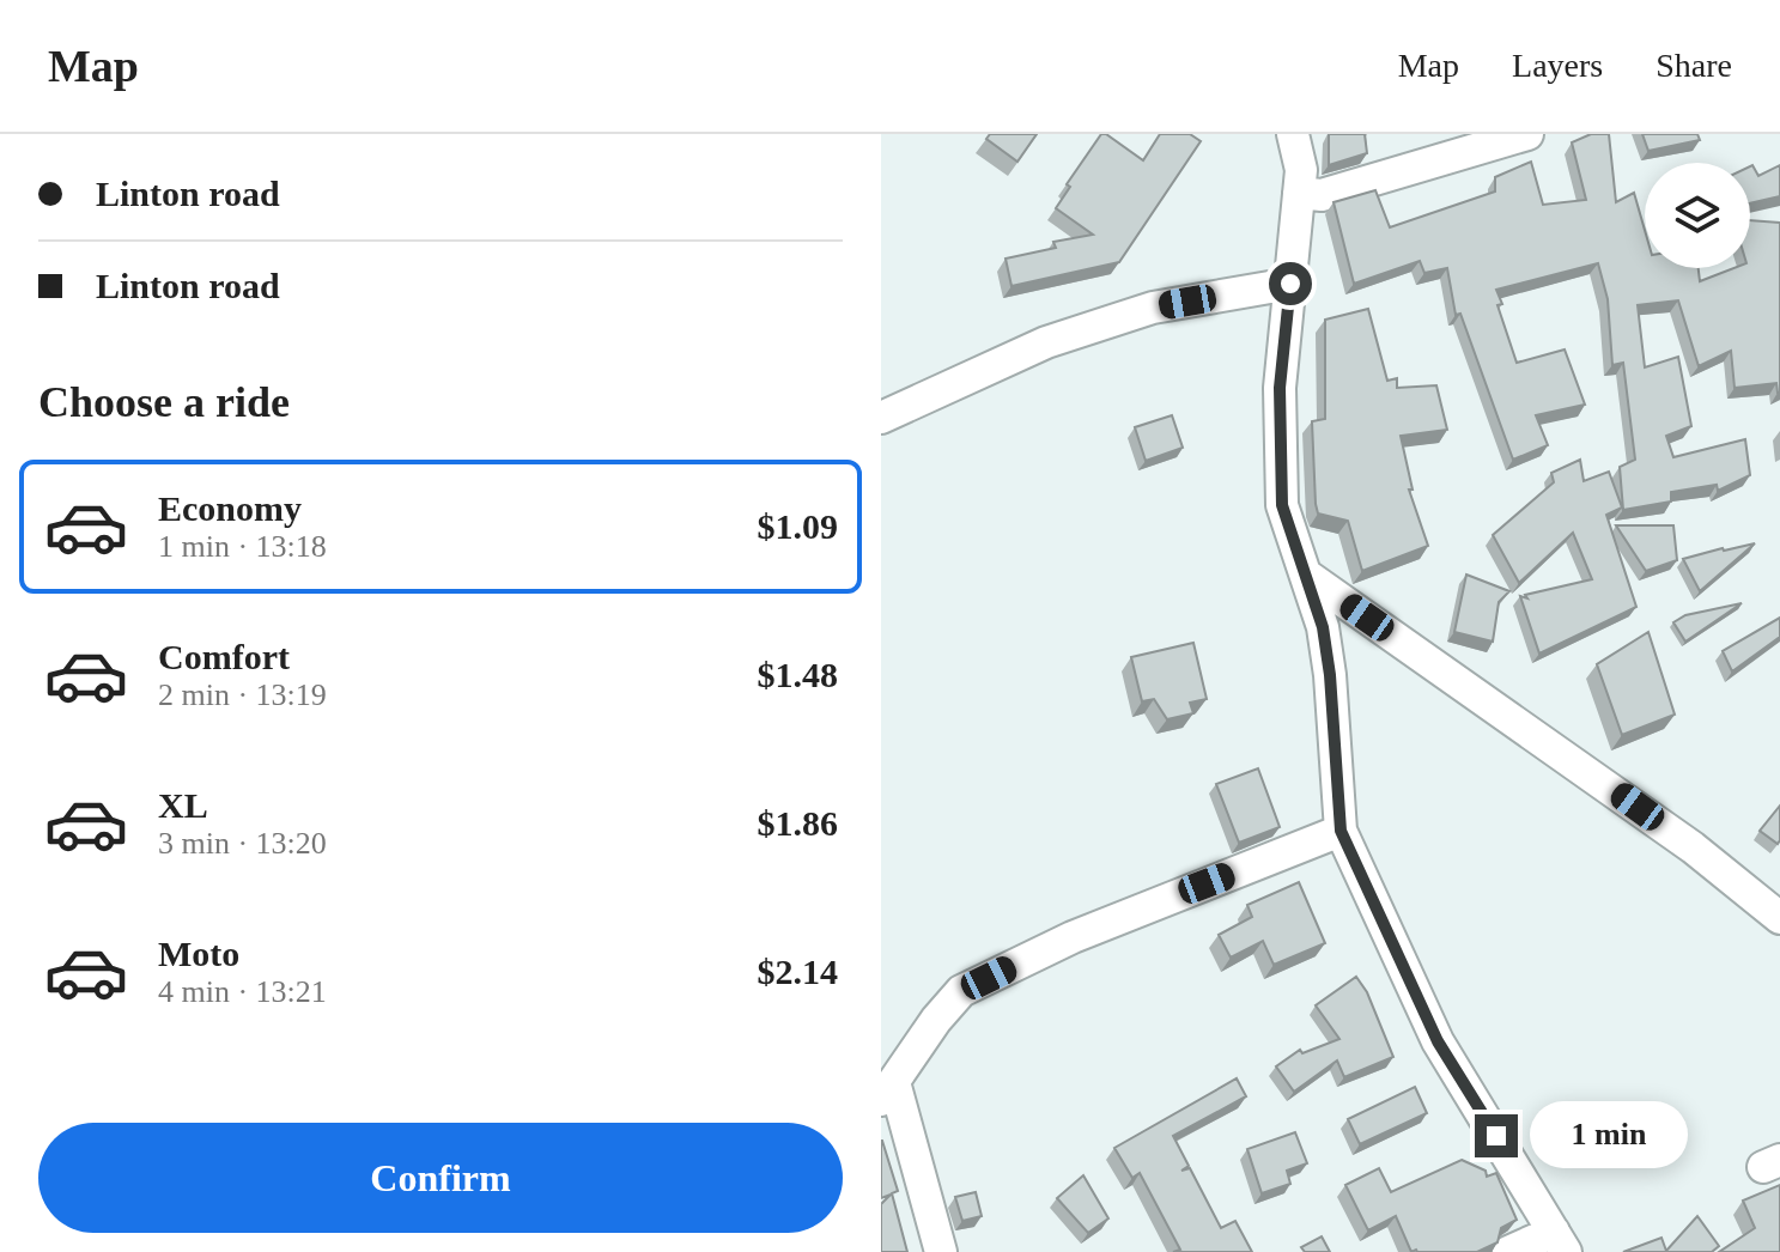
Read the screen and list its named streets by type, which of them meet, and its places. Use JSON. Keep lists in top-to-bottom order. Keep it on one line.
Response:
{"page":{"header":"Map","nav":["Map","Layers","Share"],"banner":["Linton road","Linton road"],"heading":"Choose a ride","list":[{"name":"Economy","note":"1 min · 13:18","value":"$1.09"},{"name":"Comfort","note":"2 min · 13:19","value":"$1.48"},{"name":"XL","note":"3 min · 13:20","value":"$1.86"},{"name":"Moto","note":"4 min · 13:21","value":"$2.14"}],"bubble":"1 min","buttons":"Confirm"}}
